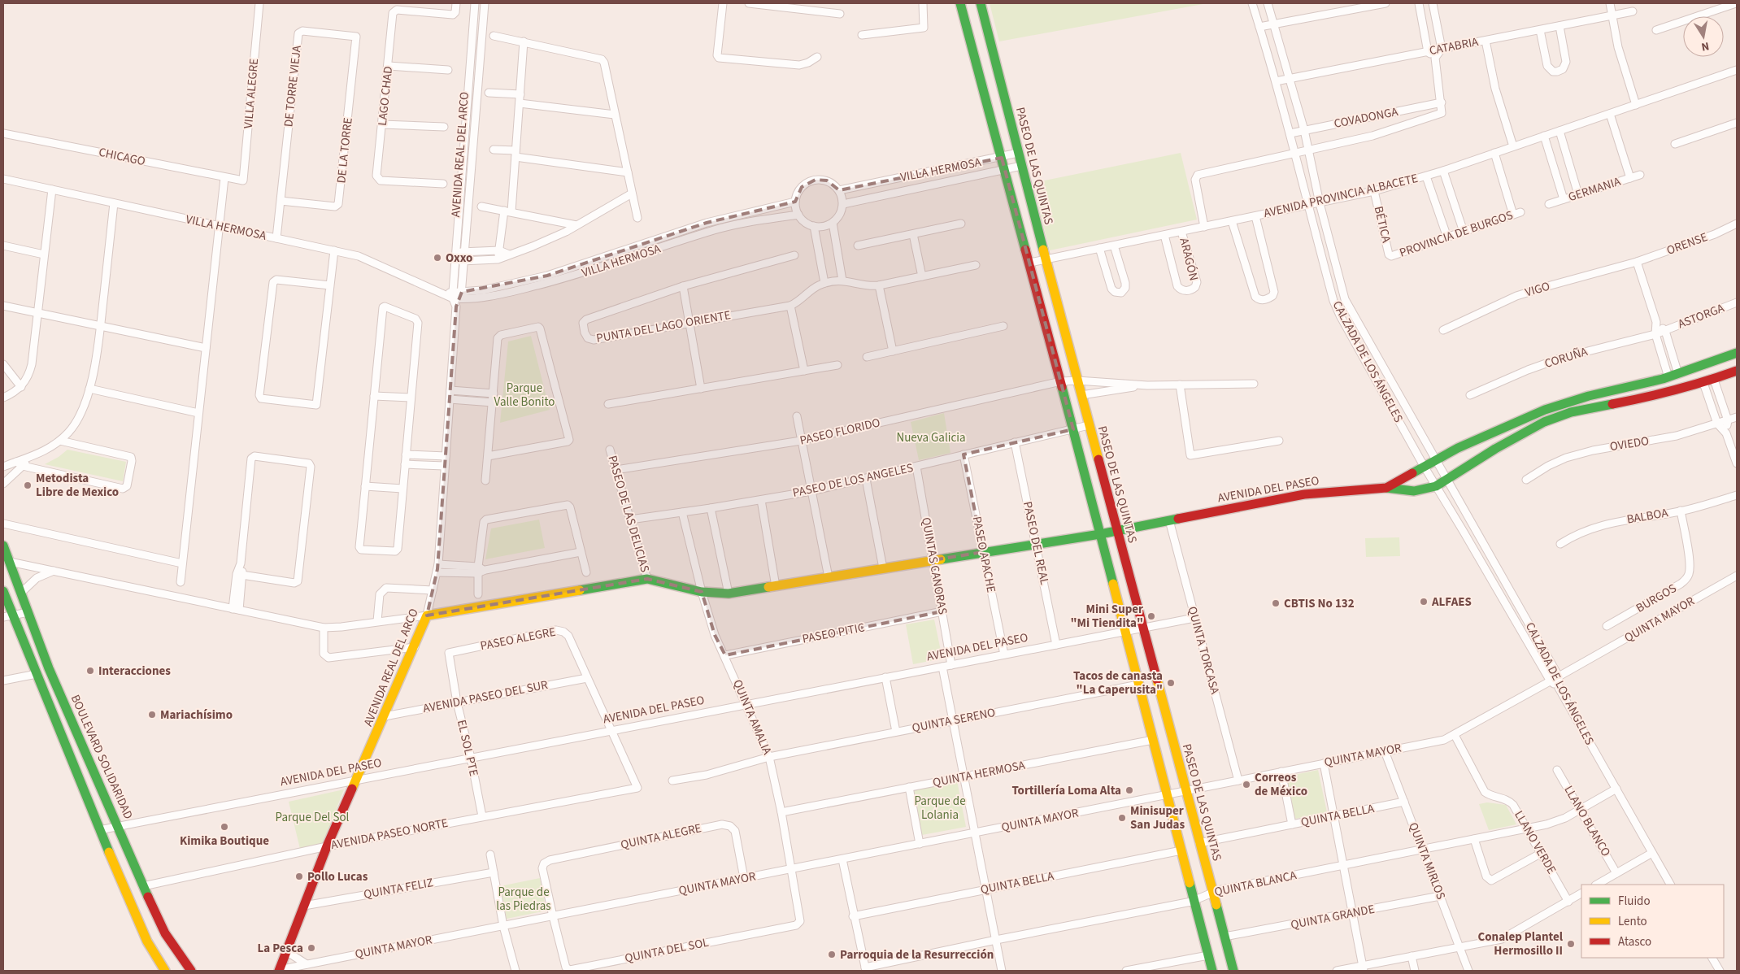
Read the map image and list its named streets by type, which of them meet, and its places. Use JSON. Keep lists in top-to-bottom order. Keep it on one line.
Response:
{"streets":{"main road":["AVENIDA REAL DEL ARCO","PASEO DE LAS QUINTAS","AVENIDA DEL PASEO","BOULEVARD SOLIDARIDAD"],"street":["CATABRIA","DE TORRE VIEJA","VILLA ALEGRE","LAGO CHAD","COVADONGA","DE LA TORRE","CHICAGO","VILLA HERMOSA","GERMANIA","AVENIDA PROVINCIA ALBACETE","BÉTICA","PROVINCIA DE BURGOS","ORENSE","ARAGÓN","VIGO","ASTORGA","PUNTA DEL LAGO ORIENTE","CORUÑA","CALZADA DE LOS ÁNGELES","PASEO FLORIDO","OVIEDO","PASEO DE LOS ANGELES","PASEO DE LAS DELICIAS","BALBOA","PASEO DEL REAL","PASEO APACHE","QUINTAS CANORAS","BURGOS","QUINTA MAYOR","PASEO PITIC","PASEO ALEGRE","QUINTA TORCASA","AVENIDA PASEO DEL SUR","QUINTA AMALIA","QUINTA SERENO","EL SOL PTE","QUINTA HERMOSA","QUINTA BELLA","LLANO BLANCO","AVENIDA PASEO NORTE","QUINTA ALEGRE","LLANO VERDE","QUINTA MIRLOS","QUINTA BLANCA","QUINTA FELIZ","QUINTA GRANDE","QUINTA DEL SOL"]},"crossings":[["CATABRIA","CALZADA DE LOS ÁNGELES"],["DE TORRE VIEJA","DE LA TORRE"],["VILLA ALEGRE","CHICAGO"],["COVADONGA","CALZADA DE LOS ÁNGELES"],["AVENIDA REAL DEL ARCO","VILLA HERMOSA"],["AVENIDA REAL DEL ARCO","AVENIDA DEL PASEO"],["AVENIDA REAL DEL ARCO","QUINTA MAYOR"],["AVENIDA REAL DEL ARCO","AVENIDA PASEO DEL SUR"],["AVENIDA REAL DEL ARCO","AVENIDA PASEO NORTE"],["AVENIDA REAL DEL ARCO","QUINTA FELIZ"],["PASEO DE LAS QUINTAS","VILLA HERMOSA"],["PASEO DE LAS QUINTAS","AVENIDA PROVINCIA ALBACETE"],["PASEO DE LAS QUINTAS","PASEO FLORIDO"],["PASEO DE LAS QUINTAS","PASEO DE LOS ANGELES"],["PASEO DE LAS QUINTAS","AVENIDA DEL PASEO"],["PASEO DE LAS QUINTAS","QUINTA MAYOR"],["PASEO DE LAS QUINTAS","QUINTA BELLA"],["PASEO DE LAS QUINTAS","QUINTA BLANCA"],["PASEO DE LAS QUINTAS","QUINTA GRANDE"],["AVENIDA PROVINCIA ALBACETE","BÉTICA"],["AVENIDA PROVINCIA ALBACETE","ARAGÓN"],["AVENIDA PROVINCIA ALBACETE","CALZADA DE LOS ÁNGELES"],["BÉTICA","PROVINCIA DE BURGOS"],["ORENSE","VIGO"],["ASTORGA","CORUÑA"],["CALZADA DE LOS ÁNGELES","AVENIDA DEL PASEO"],["CALZADA DE LOS ÁNGELES","QUINTA MAYOR"],["CALZADA DE LOS ÁNGELES","QUINTA BLANCA"],["PASEO FLORIDO","PASEO DE LAS DELICIAS"],["PASEO DE LOS ANGELES","PASEO DE LAS DELICIAS"],["PASEO DE LOS ANGELES","PASEO DEL REAL"],["PASEO DE LOS ANGELES","PASEO APACHE"],["PASEO DE LOS ANGELES","QUINTAS CANORAS"],["PASEO DE LOS ANGELES","QUINTA AMALIA"],["AVENIDA DEL PASEO","PASEO DE LAS DELICIAS"],["AVENIDA DEL PASEO","PASEO DEL REAL"],["AVENIDA DEL PASEO","PASEO APACHE"],["AVENIDA DEL PASEO","QUINTAS CANORAS"],["AVENIDA DEL PASEO","PASEO ALEGRE"],["AVENIDA DEL PASEO","QUINTA TORCASA"],["AVENIDA DEL PASEO","QUINTA AMALIA"],["AVENIDA DEL PASEO","EL SOL PTE"],["AVENIDA DEL PASEO","BOULEVARD SOLIDARIDAD"],["BALBOA","BURGOS"],["QUINTAS CANORAS","PASEO PITIC"],["QUINTA MAYOR","QUINTA TORCASA"],["QUINTA MAYOR","QUINTA AMALIA"],["QUINTA MAYOR","QUINTA ALEGRE"],["QUINTA MAYOR","LLANO VERDE"],["QUINTA MAYOR","QUINTA MIRLOS"],["QUINTA MAYOR","QUINTA DEL SOL"],["PASEO PITIC","QUINTA AMALIA"],["PASEO ALEGRE","AVENIDA PASEO DEL SUR"],["PASEO ALEGRE","EL SOL PTE"],["PASEO ALEGRE","AVENIDA PASEO NORTE"],["AVENIDA PASEO DEL SUR","EL SOL PTE"],["QUINTA AMALIA","QUINTA SERENO"],["QUINTA AMALIA","QUINTA HERMOSA"],["QUINTA AMALIA","QUINTA DEL SOL"],["EL SOL PTE","AVENIDA PASEO NORTE"],["BOULEVARD SOLIDARIDAD","AVENIDA PASEO NORTE"],["QUINTA BELLA","QUINTA MIRLOS"],["LLANO BLANCO","QUINTA BLANCA"],["QUINTA ALEGRE","QUINTA DEL SOL"],["LLANO VERDE","QUINTA BLANCA"],["QUINTA MIRLOS","QUINTA BLANCA"],["QUINTA MIRLOS","QUINTA GRANDE"]],"parks":["Parque Valle Bonito","Nueva Galicia","Parque de Lolania","Parque Del Sol","Parque de las Piedras"],"places":["Oxxo","Metodista Libre de Mexico","ALFAES","CBTIS No 132","Mini Super \"Mi Tiendita\"","Interacciones","Tacos de canasta \"La Caperusita\"","Mariachísimo","Correos de México","Tortillería Loma Alta","Minisuper San Judas","Kimika Boutique","Pollo Lucas","Conalep Plantel Hermosillo II","La Pesca","Parroquia de la Resurrección"],"legend":["Fluido","Lento","Atasco"],"north":"bottom"}
